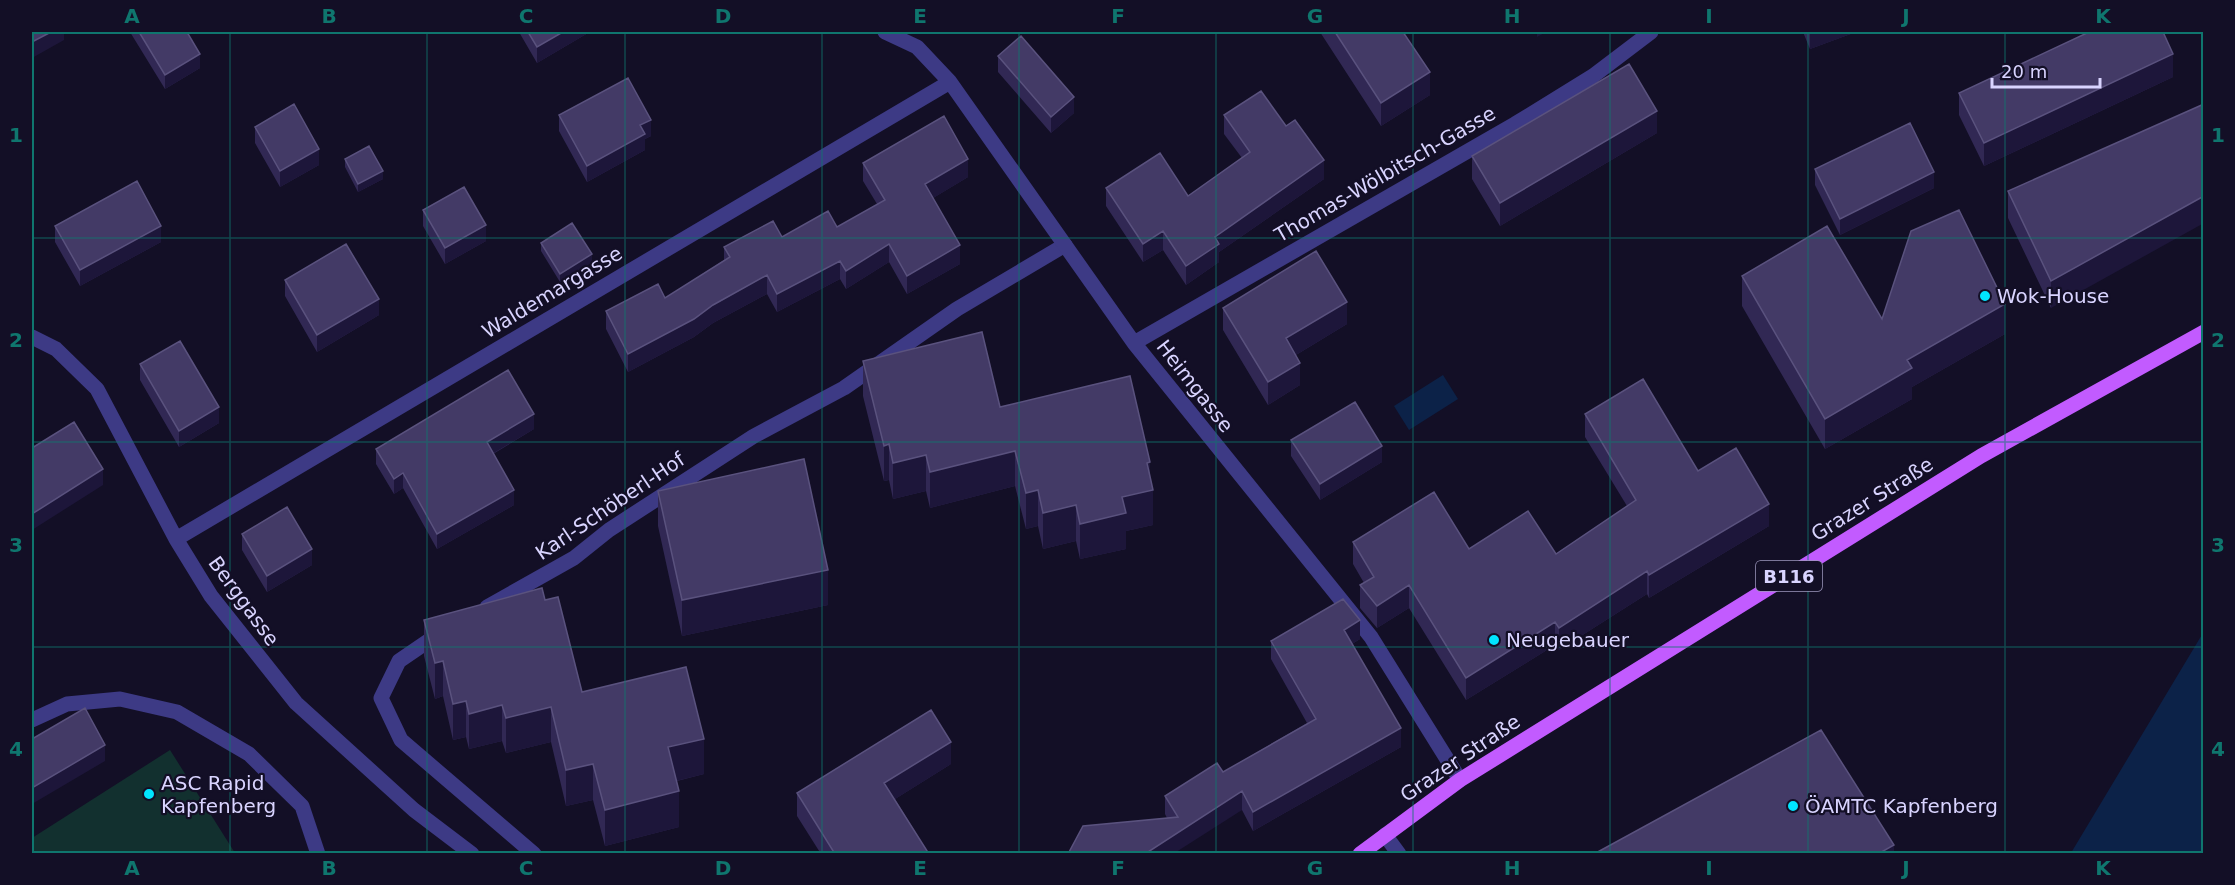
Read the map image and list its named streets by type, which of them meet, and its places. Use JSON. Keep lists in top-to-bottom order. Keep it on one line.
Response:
{"streets":{"main road":["Grazer Straße","B116"],"street":["Thomas-Wölbitsch-Gasse","Waldemargasse","Heimgasse","Karl-Schöberl-Hof","Berggasse"]},"crossings":[["Thomas-Wölbitsch-Gasse","Heimgasse"],["Waldemargasse","Heimgasse"],["Waldemargasse","Berggasse"],["Heimgasse","Grazer Straße"],["Heimgasse","Karl-Schöberl-Hof"]],"places":["Wok-House","Neugebauer","ASC Rapid Kapfenberg","ÖAMTC Kapfenberg"],"scale_bar":"20 m","grid":{"columns":["A","B","C","D","E","F","G","H","I","J","K"],"rows":["1","2","3","4"]}}
